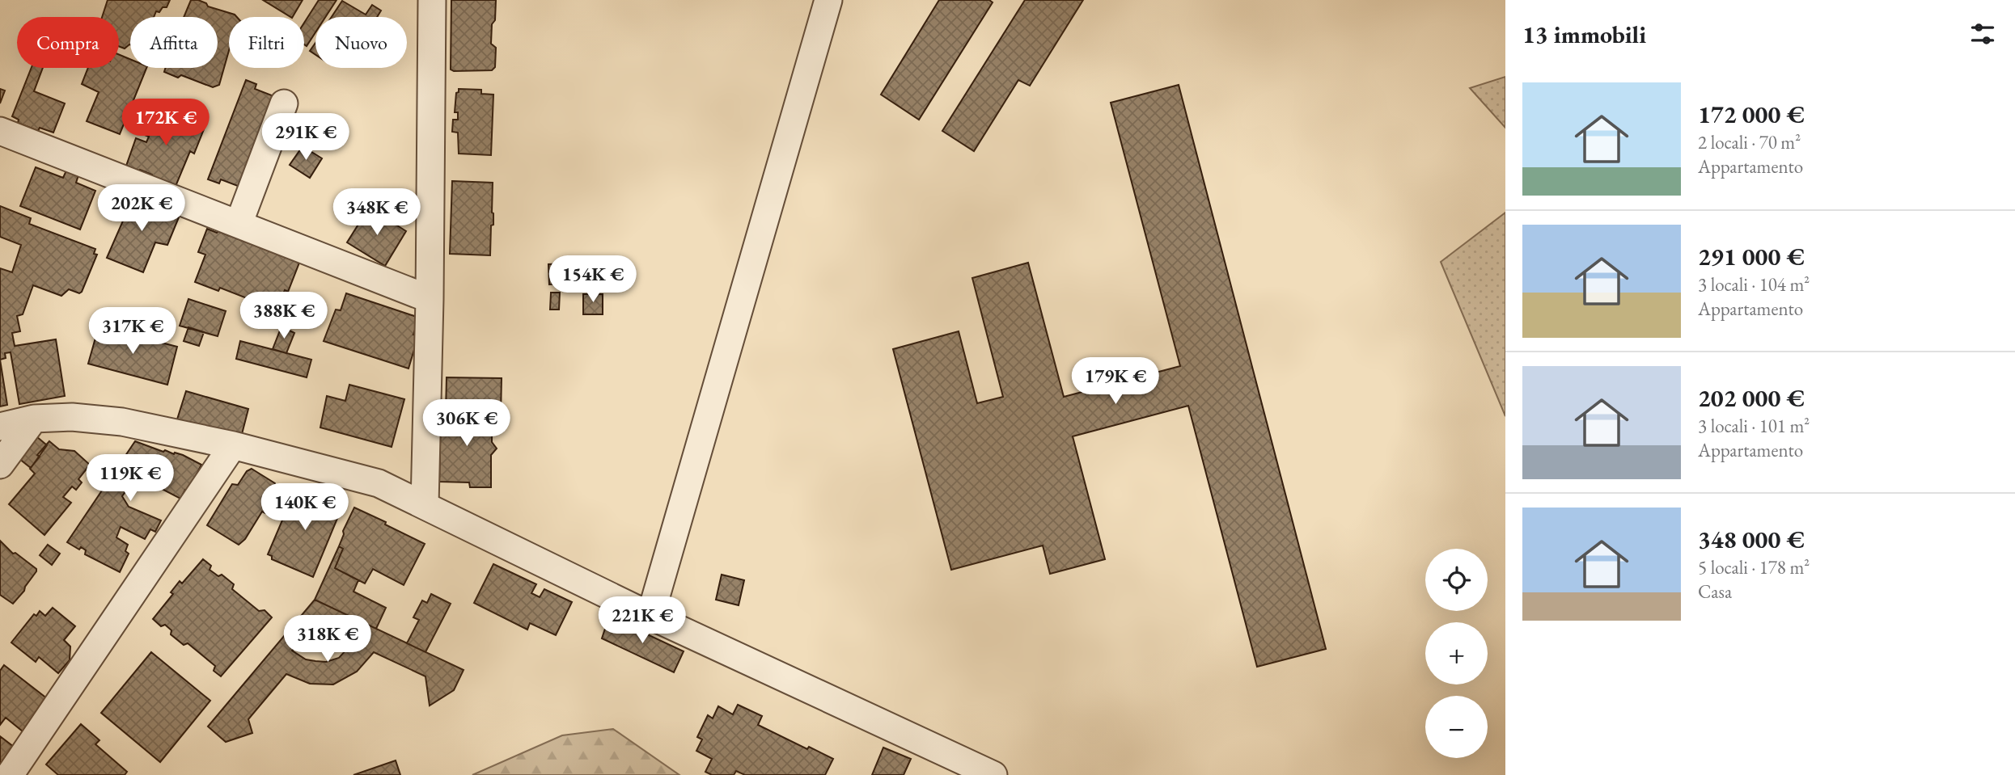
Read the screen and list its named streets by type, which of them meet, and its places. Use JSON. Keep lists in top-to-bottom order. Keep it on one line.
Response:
{"page":{"heading":"13 immobili","chip":["Compra","Affitta","Filtri","Nuovo"],"list":[{"name":"172 000 €","note":"2 locali · 70 m² · Appartamento"},{"name":"291 000 €","note":"3 locali · 104 m² · Appartamento"},{"name":"202 000 €","note":"3 locali · 101 m² · Appartamento"},{"name":"348 000 €","note":"5 locali · 178 m² · Casa"}],"price":["172K €","291K €","202K €","348K €","154K €","388K €","317K €","179K €","306K €","119K €","140K €","221K €","318K €"],"map_buttons":["+","−"]}}
